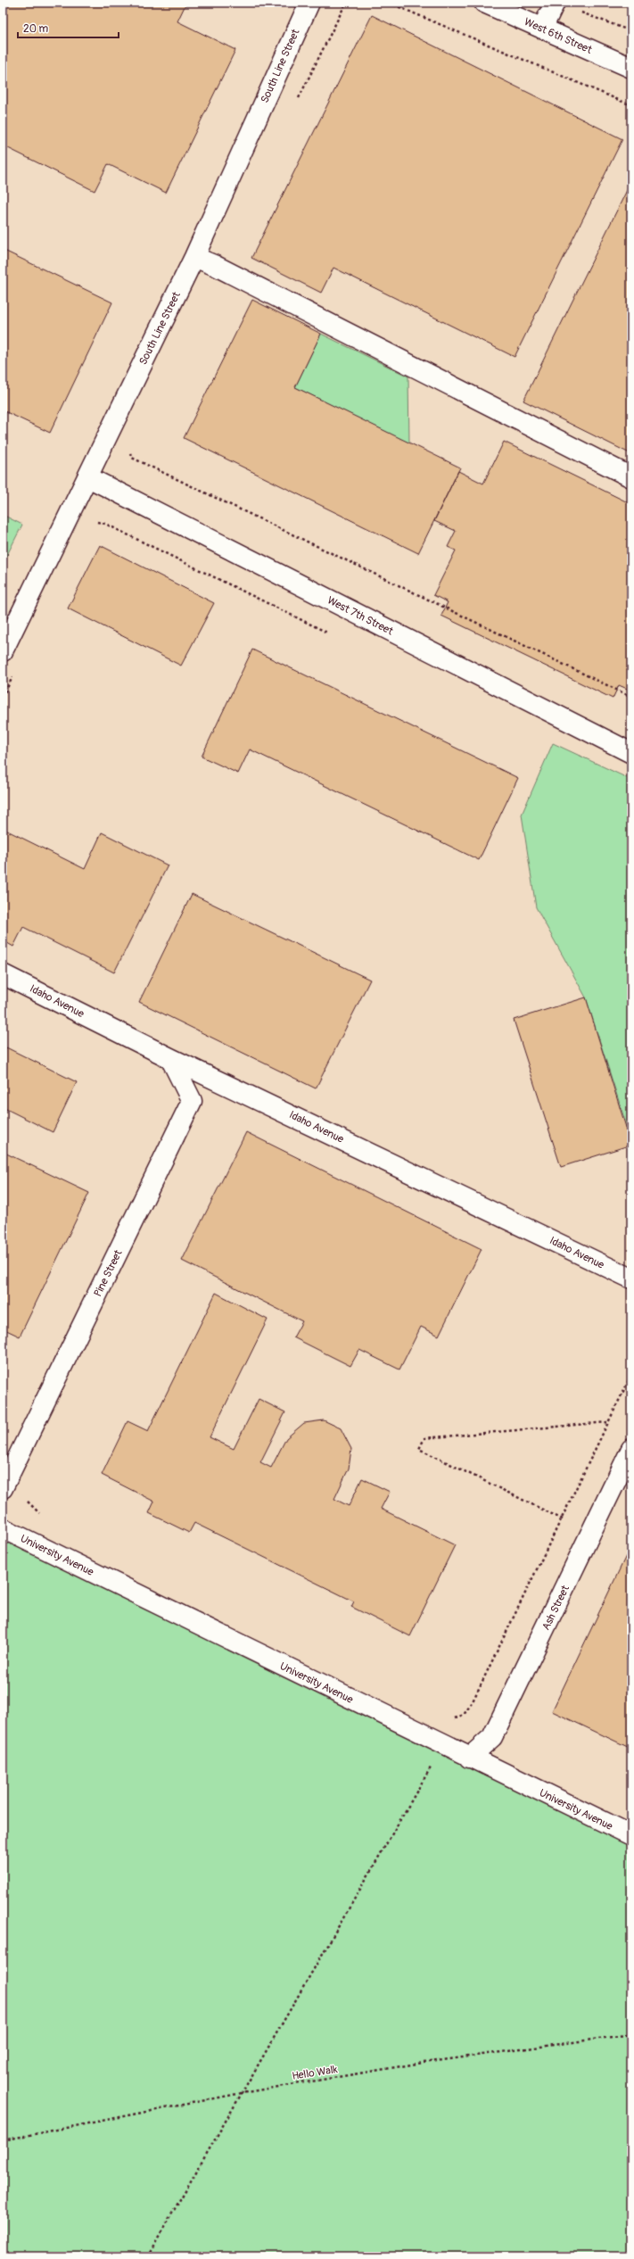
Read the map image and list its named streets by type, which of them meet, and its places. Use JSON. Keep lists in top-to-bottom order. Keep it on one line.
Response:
{"streets":{"street":["West 6th Street","South Line Street","West 7th Street","Idaho Avenue","Pine Street","University Avenue","Ash Street"],"path":["Hello Walk"]},"crossings":[["South Line Street","West 7th Street"],["Idaho Avenue","Pine Street"],["University Avenue","Ash Street"]],"scale_bar":"20 m"}
